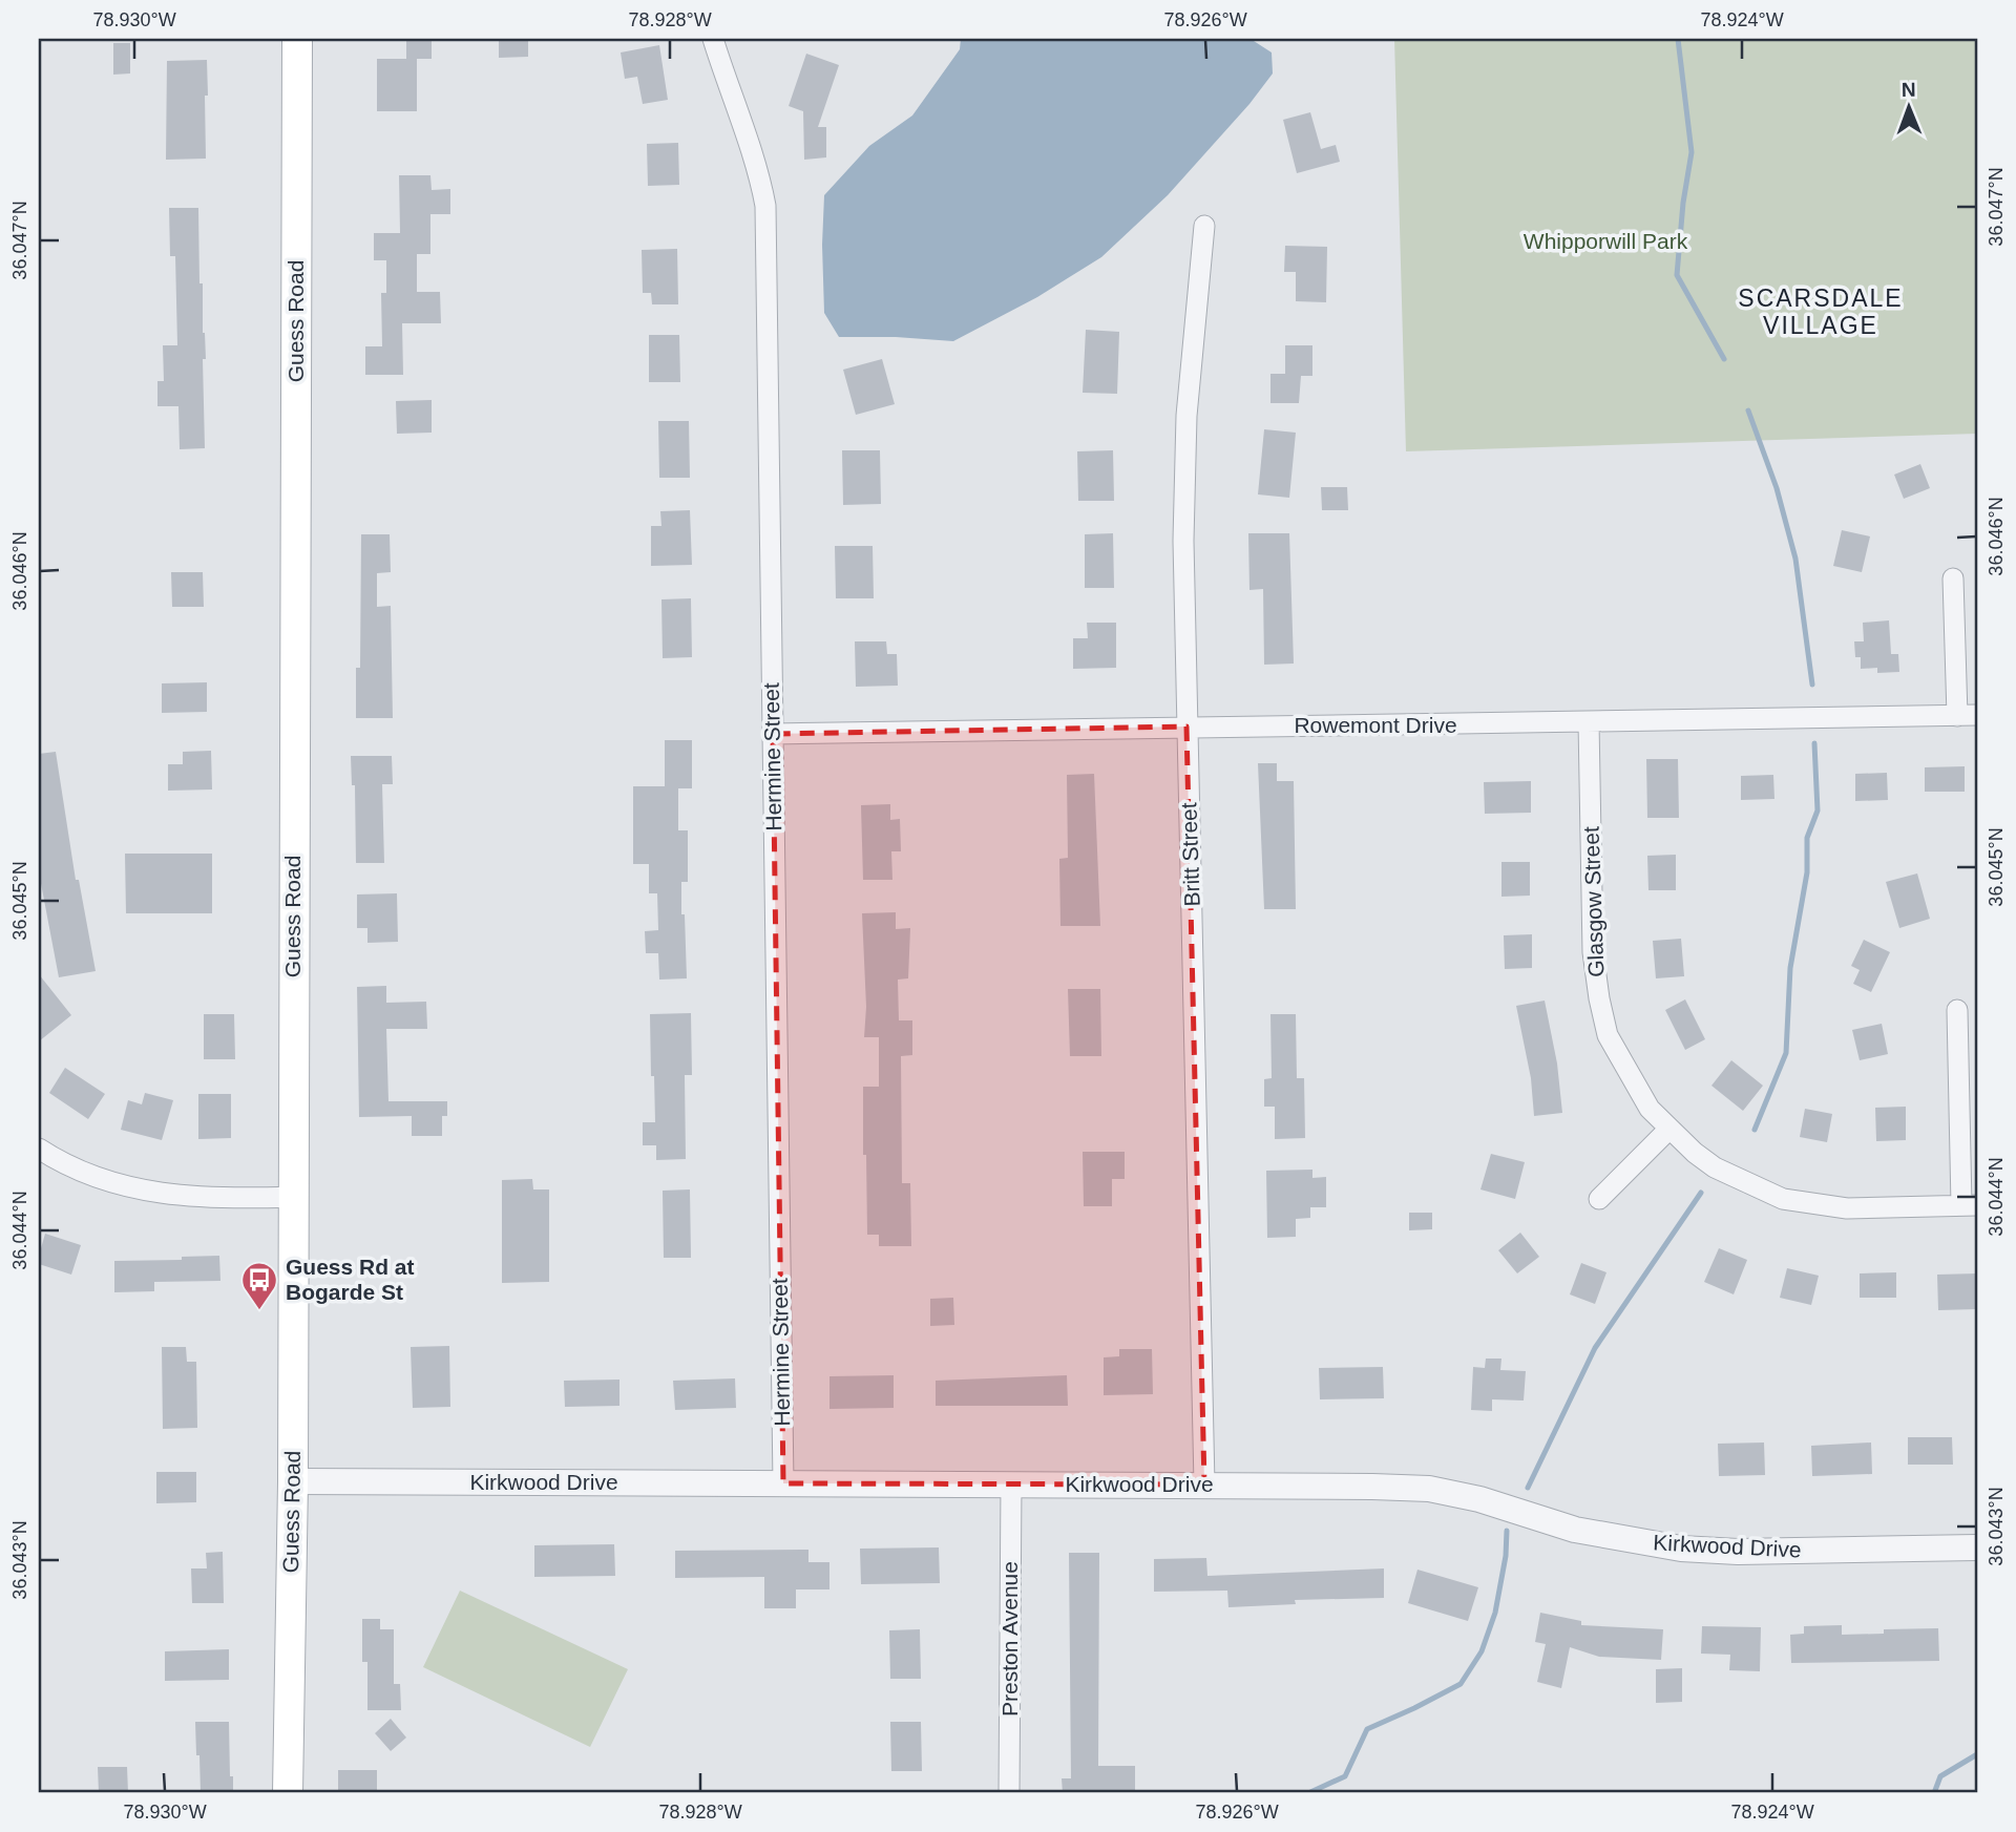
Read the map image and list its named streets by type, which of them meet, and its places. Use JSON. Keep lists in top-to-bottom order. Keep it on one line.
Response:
{"streets":{"main road":["Guess Road"],"street":["Rowemont Drive","Hermine Street","Britt Street","Glasgow Street","Kirkwood Drive","Preston Avenue"]},"crossings":[["Guess Road","Kirkwood Drive"],["Rowemont Drive","Hermine Street"],["Rowemont Drive","Britt Street"],["Rowemont Drive","Glasgow Street"],["Hermine Street","Kirkwood Drive"],["Britt Street","Kirkwood Drive"],["Kirkwood Drive","Preston Avenue"]],"districts":["SCARSDALE VILLAGE"],"parks":["Whipporwill Park"],"places":{"bus stop":["Guess Rd at Bogarde St"]},"north":"top","coordinates":["78.930°W","78.928°W","78.926°W","78.924°W","36.047°N","36.046°N","36.045°N","36.044°N","36.043°N"]}
